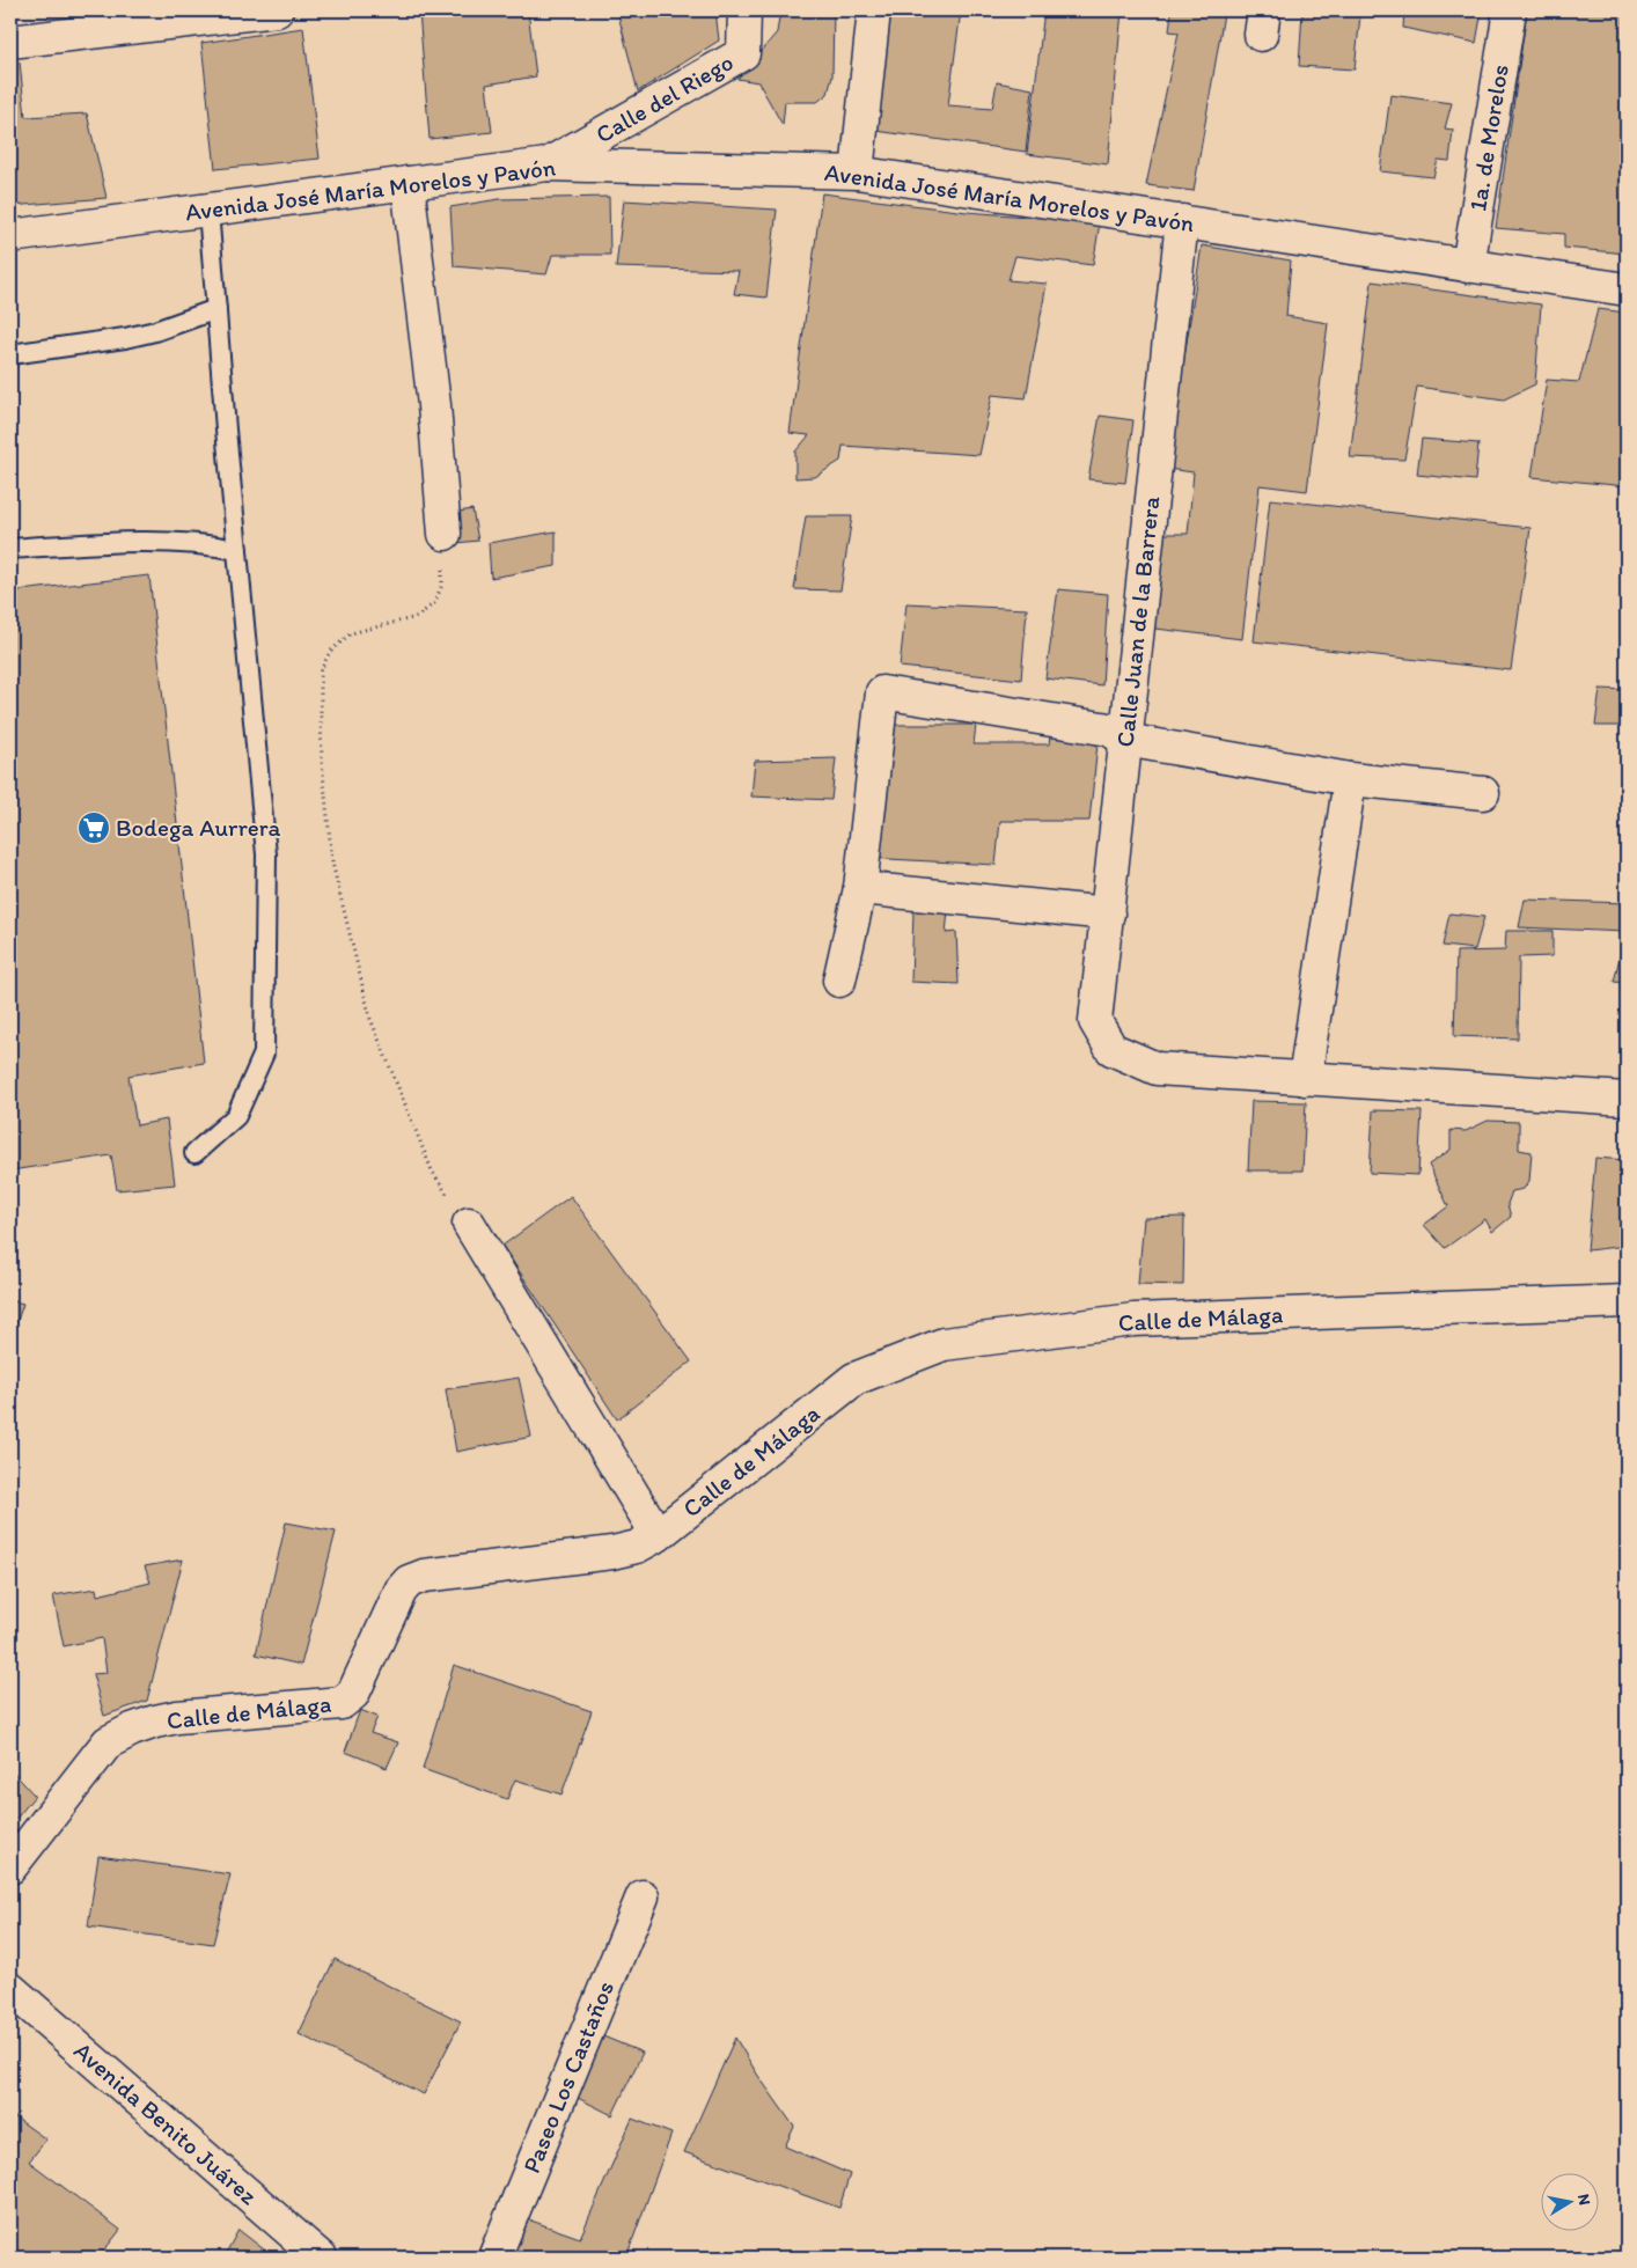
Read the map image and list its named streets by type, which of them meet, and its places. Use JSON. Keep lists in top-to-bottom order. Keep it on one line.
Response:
{"streets":{"street":["Calle del Riego","1a. de Morelos","Avenida José María Morelos y Pavón","Calle Juan de la Barrera","Calle de Málaga","Paseo Los Castaños","Avenida Benito Juárez"]},"crossings":[["Calle del Riego","Avenida José María Morelos y Pavón"],["1a. de Morelos","Avenida José María Morelos y Pavón"],["Avenida José María Morelos y Pavón","Calle Juan de la Barrera"]],"places":{"supermarket":["Bodega Aurrera"]},"north":"right"}
